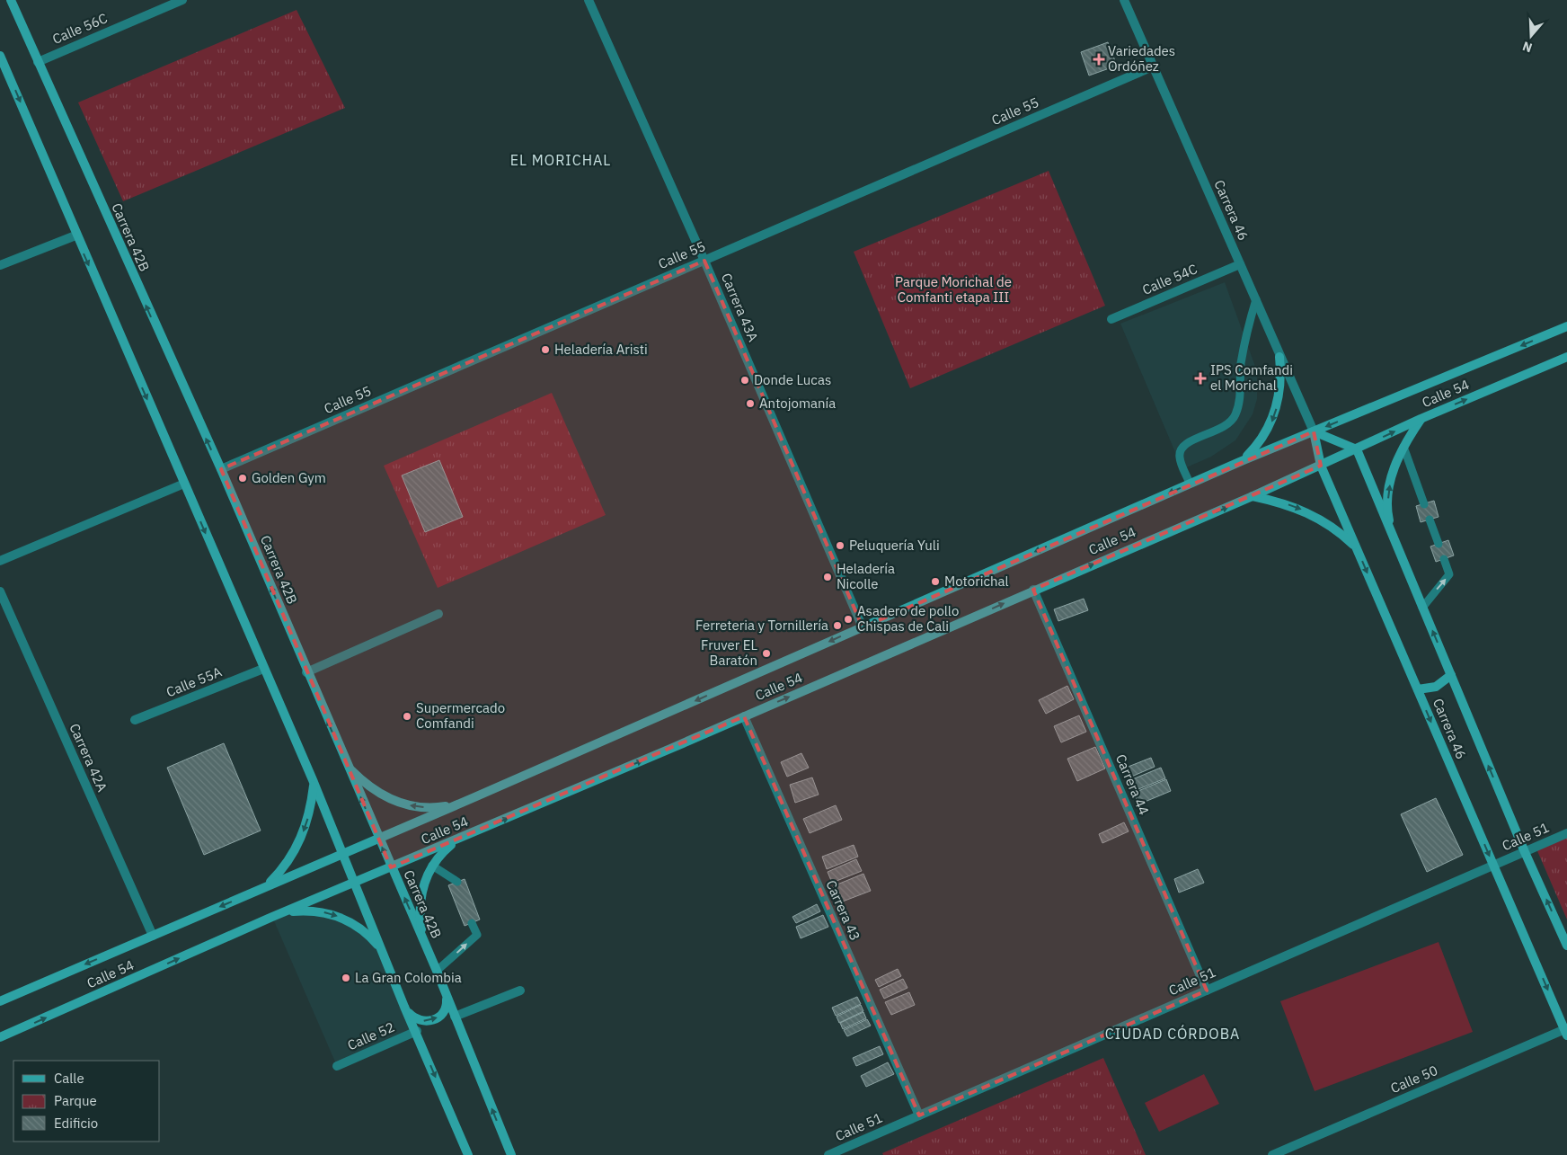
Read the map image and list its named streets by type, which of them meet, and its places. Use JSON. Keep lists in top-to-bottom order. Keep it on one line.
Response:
{"streets":{"main road":["Carrera 46","Carrera 42B","Calle 54"],"street":["Calle 56C","Calle 55","Calle 54C","Carrera 43A","Calle 55A","Carrera 42A","Carrera 44","Calle 51","Carrera 43","Calle 52","Calle 50"]},"crossings":[["Calle 56C","Carrera 42B"],["Calle 55","Carrera 46"],["Calle 55","Carrera 42B"],["Calle 55","Carrera 43A"],["Carrera 46","Calle 54C"],["Carrera 46","Calle 54"],["Carrera 46","Calle 51"],["Carrera 46","Calle 50"],["Carrera 42B","Calle 54"],["Carrera 43A","Calle 54"],["Calle 54","Carrera 42A"],["Calle 54","Carrera 44"],["Calle 54","Carrera 43"],["Carrera 44","Calle 51"],["Calle 51","Carrera 43"]],"districts":["EL MORICHAL","CIUDAD CÓRDOBA"],"parks":["Parque Morichal de Comfanti etapa III"],"places":{"health":["Variedades Ordóñez","IPS Comfandi el Morichal"],"other":["Heladería Aristi","Donde Lucas","Antojomanía","Golden Gym","Peluquería Yuli","Heladería Nicolle","Motorichal","Asadero de pollo Chispas de Cali","Ferreteria y Tornillería","Fruver EL Baratón","Supermercado Comfandi","La Gran Colombia"]},"legend":["Calle","Parque","Edificio"],"north":"bottom"}
